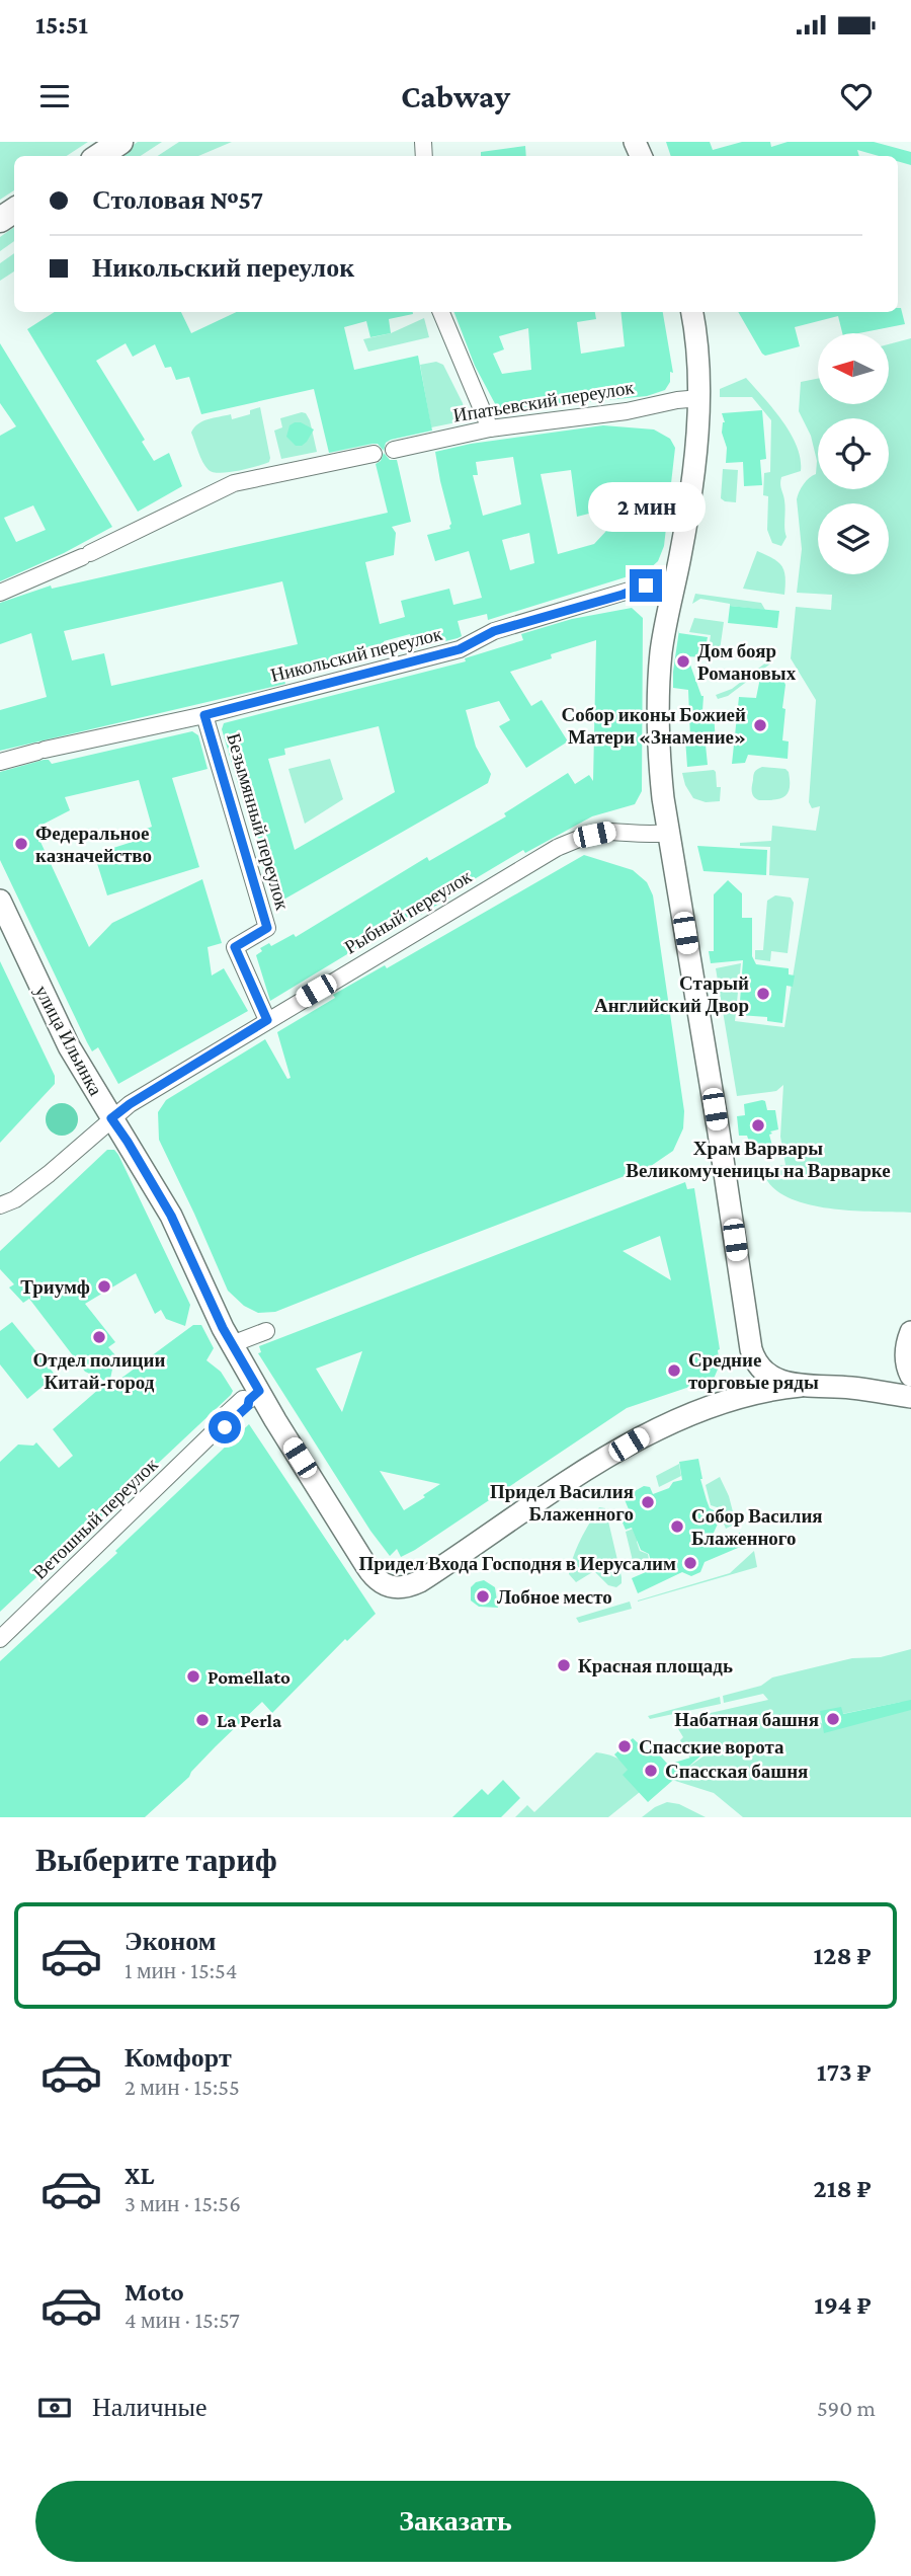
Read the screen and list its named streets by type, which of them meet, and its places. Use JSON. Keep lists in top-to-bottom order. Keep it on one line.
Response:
{"streets":{"street":["Ипатьевский переулок","Никольский переулок","Безымянный переулок","Рыбный переулок","улица Ильинка","Ветошный переулок"]},"crossings":[["Никольский переулок","Безымянный переулок"],["Безымянный переулок","Рыбный переулок"],["Рыбный переулок","улица Ильинка"],["улица Ильинка","Ветошный переулок"]],"places":["Дом бояр Романовых","Собор иконы Божией Матери «Знамение»","Федеральное казначейство","Старый Английский Двор","Храм Варвары Великомученицы на Варварке","Триумф","Отдел полиции Китай-город","Средние торговые ряды","Придел Василия Блаженного","Собор Василия Блаженного","Придел Входа Господня в Иерусалим","Лобное место","Красная площадь","Pomellato","Набатная башня","La Perla","Спасские ворота","Спасская башня"],"north":"left","page":{"status":"15:51","header":"Cabway","banner":["Столовая №57","Никольский переулок"],"bubble":"2 мин","heading":"Выберите тариф","list":[{"name":"Эконом","note":"1 мин · 15:54","value":"128 ₽"},{"name":"Комфорт","note":"2 мин · 15:55","value":"173 ₽"},{"name":"XL","note":"3 мин · 15:56","value":"218 ₽"},{"name":"Moto","note":"4 мин · 15:57","value":"194 ₽"}],"pay":["Наличные","590 m"],"buttons":"Заказать"}}
